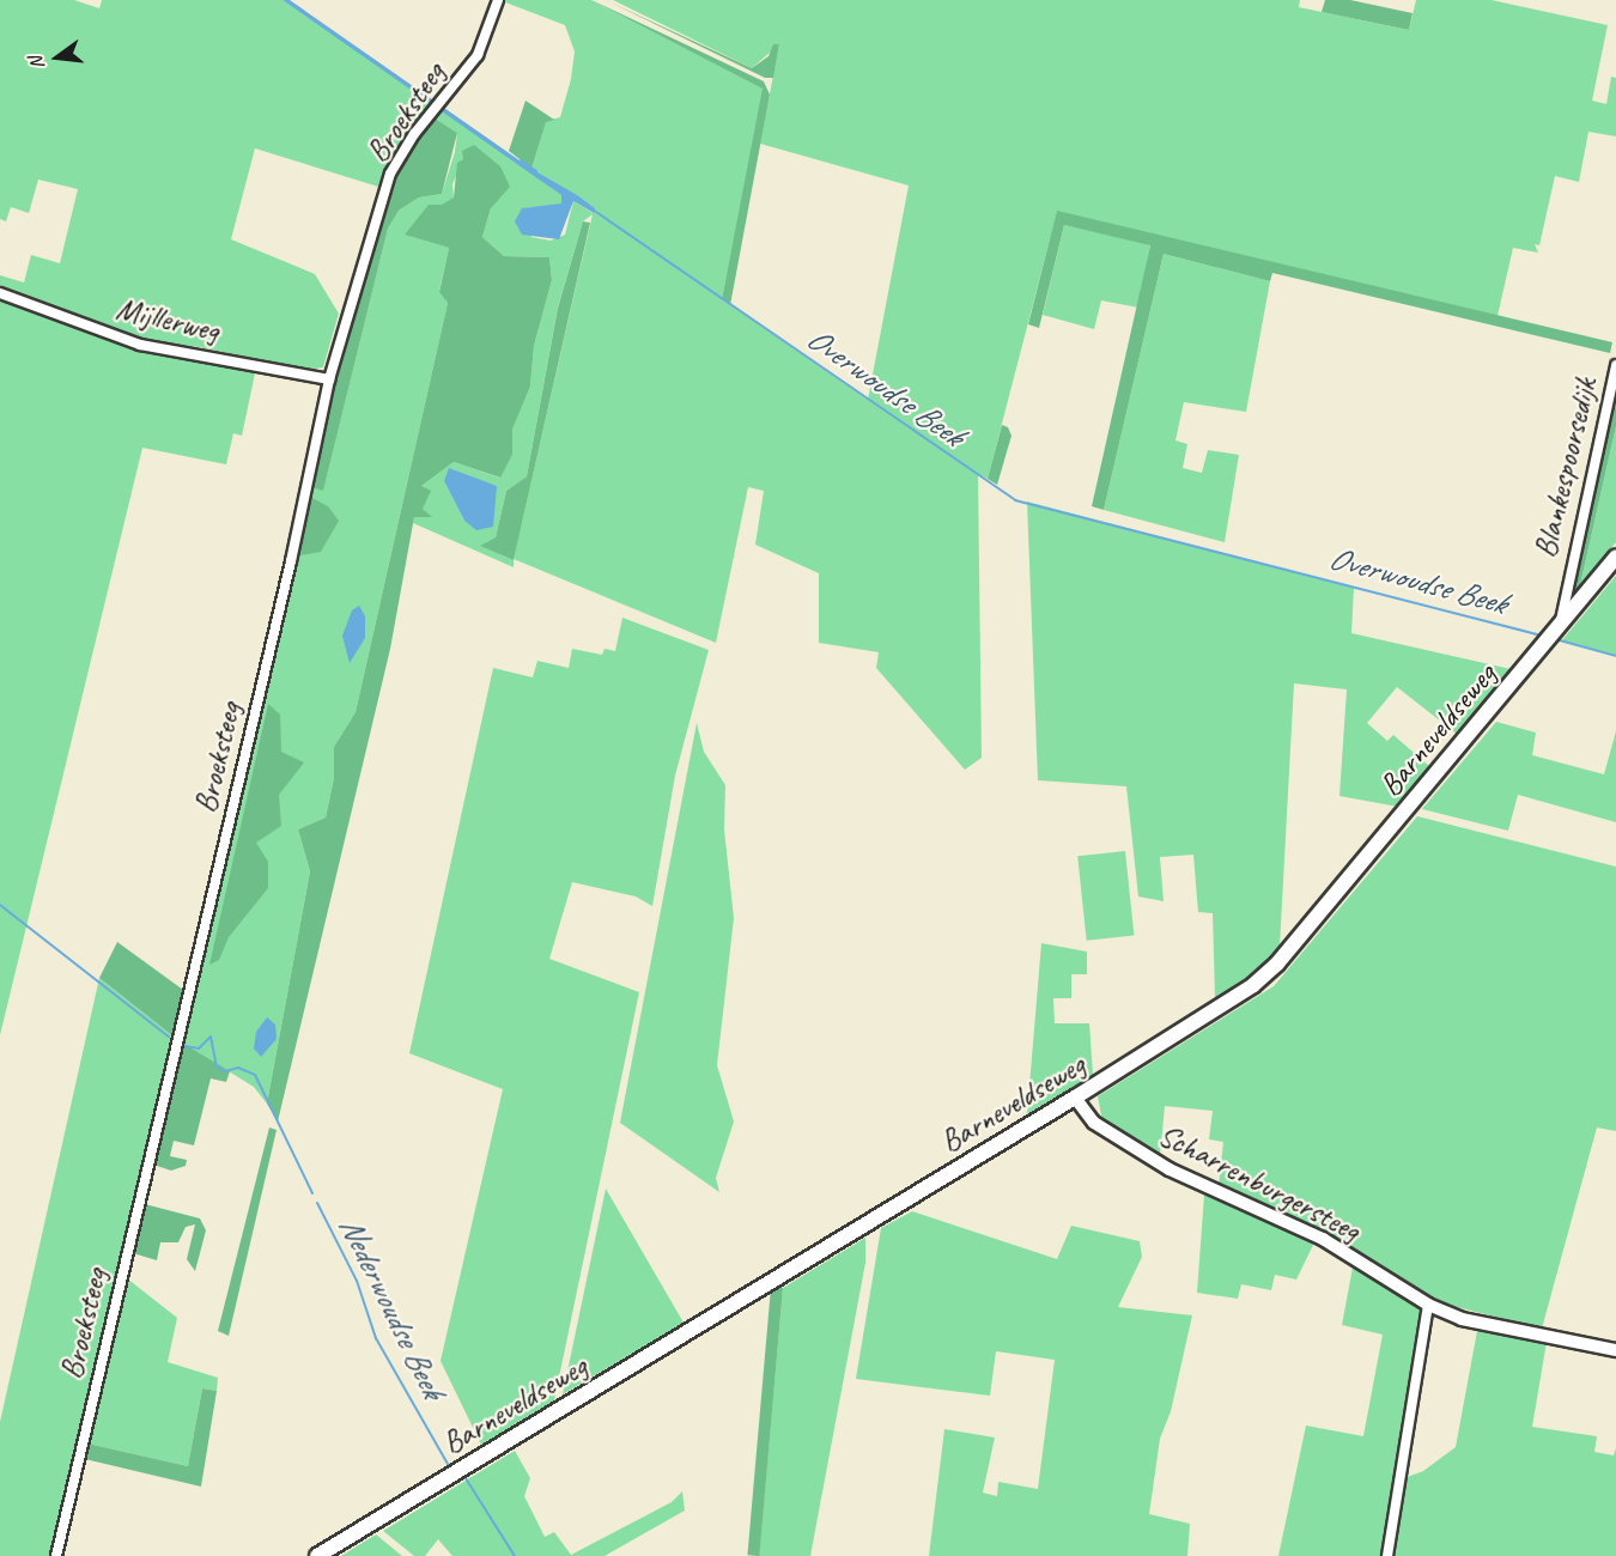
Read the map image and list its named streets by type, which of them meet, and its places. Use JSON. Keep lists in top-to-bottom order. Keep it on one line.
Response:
{"streets":{"main road":["Barneveldseweg"],"street":["Broeksteeg","Mijllerweg","Blankespoorsedijk","Scharrenburgersteeg"]},"crossings":[["Broeksteeg","Mijllerweg"],["Blankespoorsedijk","Barneveldseweg"],["Barneveldseweg","Scharrenburgersteeg"]],"water":["Overwoudse Beek","Nederwoudse Beek"],"north":"left"}
